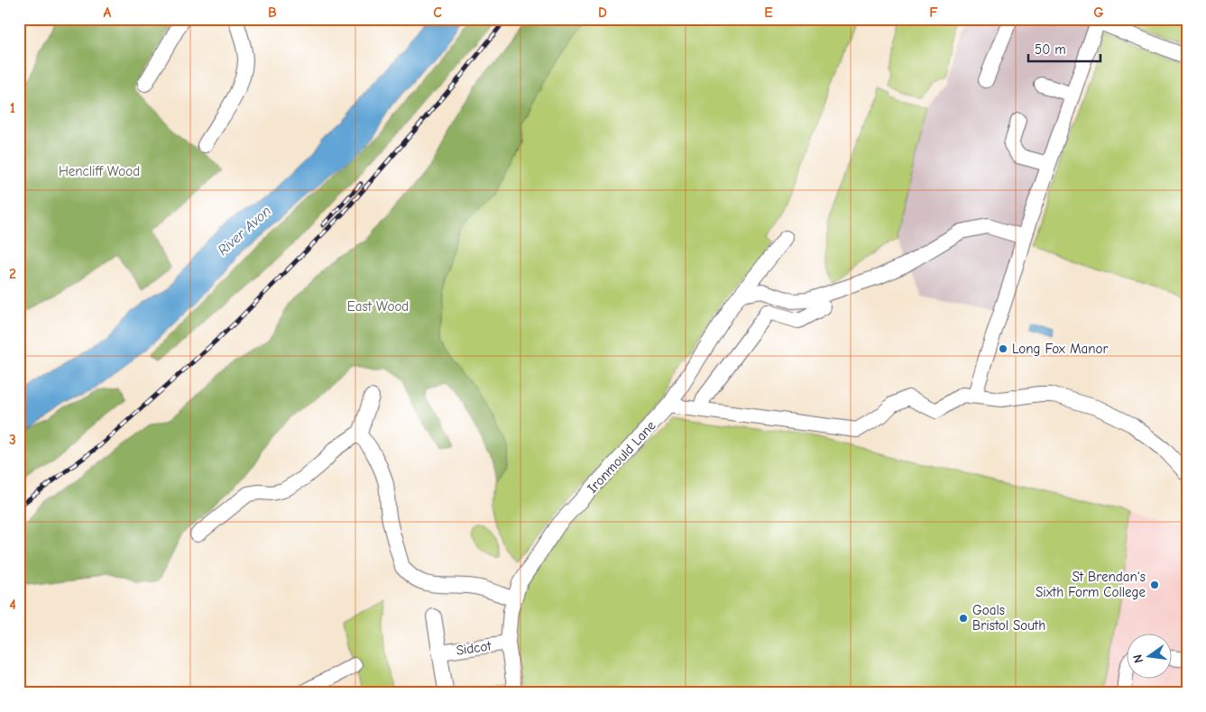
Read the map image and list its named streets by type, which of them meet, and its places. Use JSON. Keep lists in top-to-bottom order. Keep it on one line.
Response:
{"streets":{"street":["Ironmould Lane","Sidcot"]},"crossings":[["Ironmould Lane","Sidcot"]],"water":["River Avon"],"parks":["Hencliff Wood","East Wood"],"places":["Long Fox Manor","St Brendan's Sixth Form College","Goals Bristol South"],"scale_bar":"50 m","north":"left","grid":{"columns":["A","B","C","D","E","F","G"],"rows":["1","2","3","4"]}}
